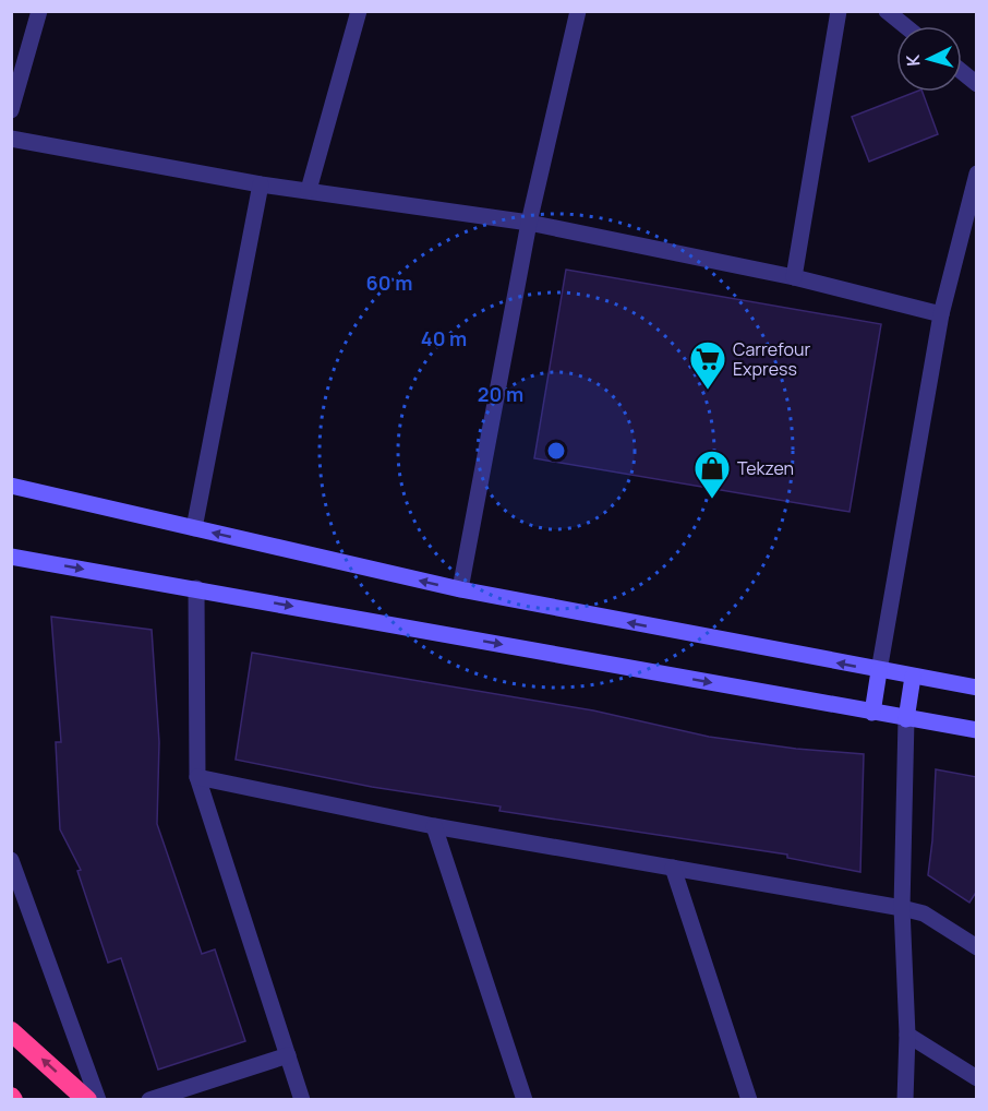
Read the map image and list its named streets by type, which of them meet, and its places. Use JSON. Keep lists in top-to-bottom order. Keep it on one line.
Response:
{"places":{"supermarket":["Carrefour Express"],"shop":["Tekzen"]},"north":"left","rings":["60 m","40 m","20 m"]}
